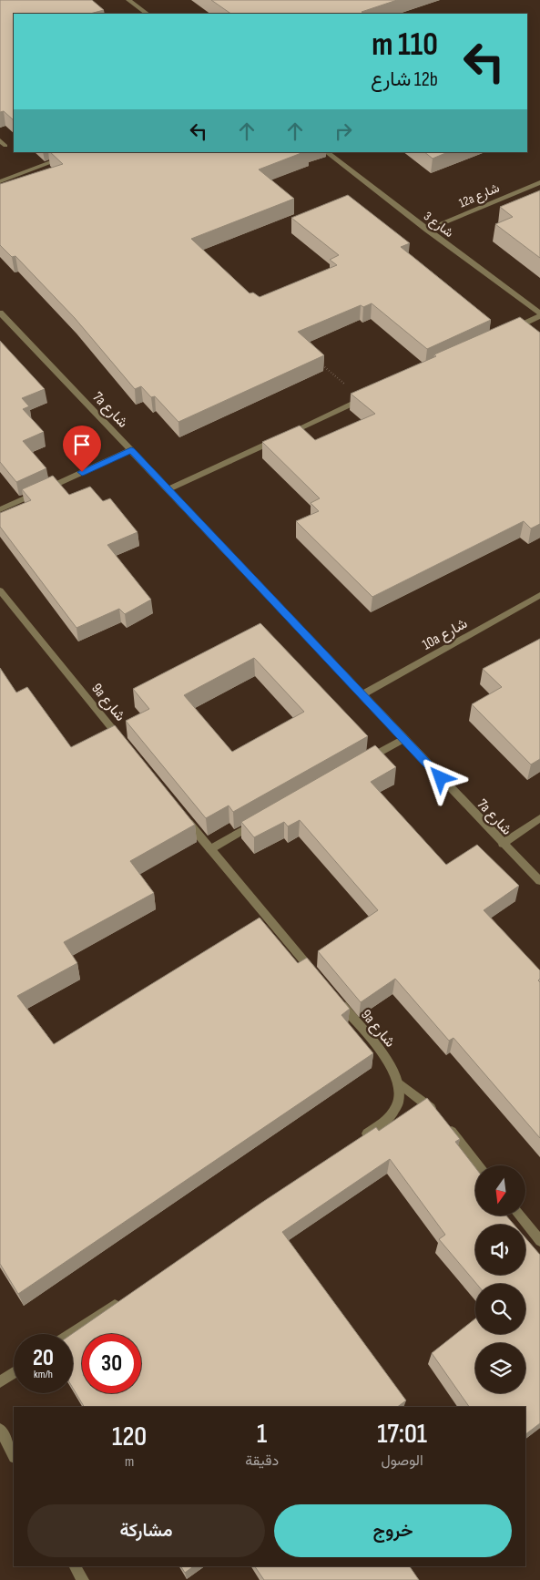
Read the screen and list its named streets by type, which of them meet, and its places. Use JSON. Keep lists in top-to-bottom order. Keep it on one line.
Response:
{"streets":{"street":["12a شارع","شارع 3","7a شارع","10a شارع","9a شارع"]},"crossings":[["12a شارع","شارع 3"],["7a شارع","10a شارع"]],"north":"bottom","page":{"turn":["110 m","12b شارع"],"speed":"20 km/h","limit":"30","eta":["17:01","الوصول","1","دقيقة","120","m"],"buttons":["خروج","مشاركة"]}}
